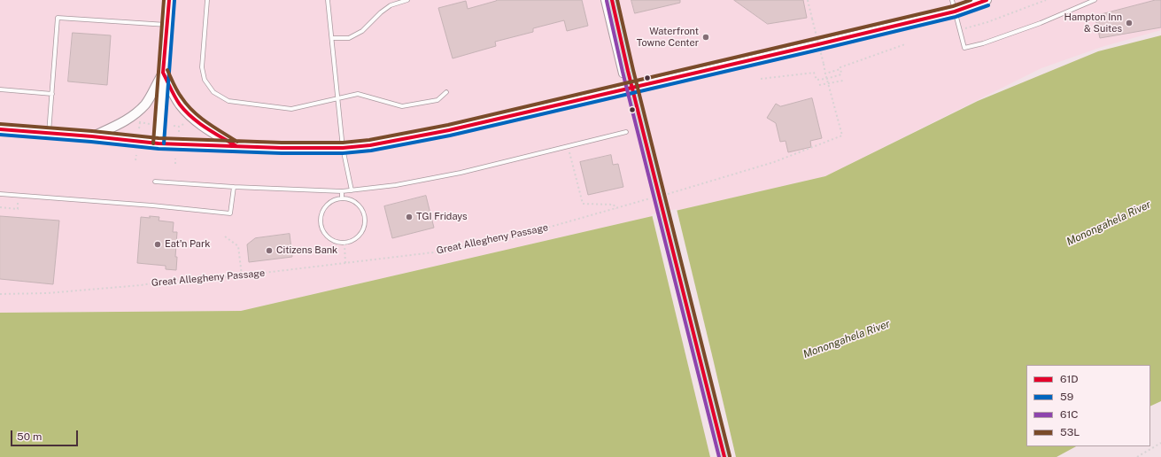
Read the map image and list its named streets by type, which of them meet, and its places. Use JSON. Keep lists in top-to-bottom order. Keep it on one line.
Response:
{"streets":{"path":["Great Allegheny Passage"]},"water":["Monongahela River"],"places":["Hampton Inn & Suites","Waterfront Towne Center","TGI Fridays","Eat'n Park","Citizens Bank"],"lines":["transit line 61D","transit line 59","transit line 53L","transit line 61C"],"legend":["61D","59","61C","53L"],"scale_bar":"50 m"}
